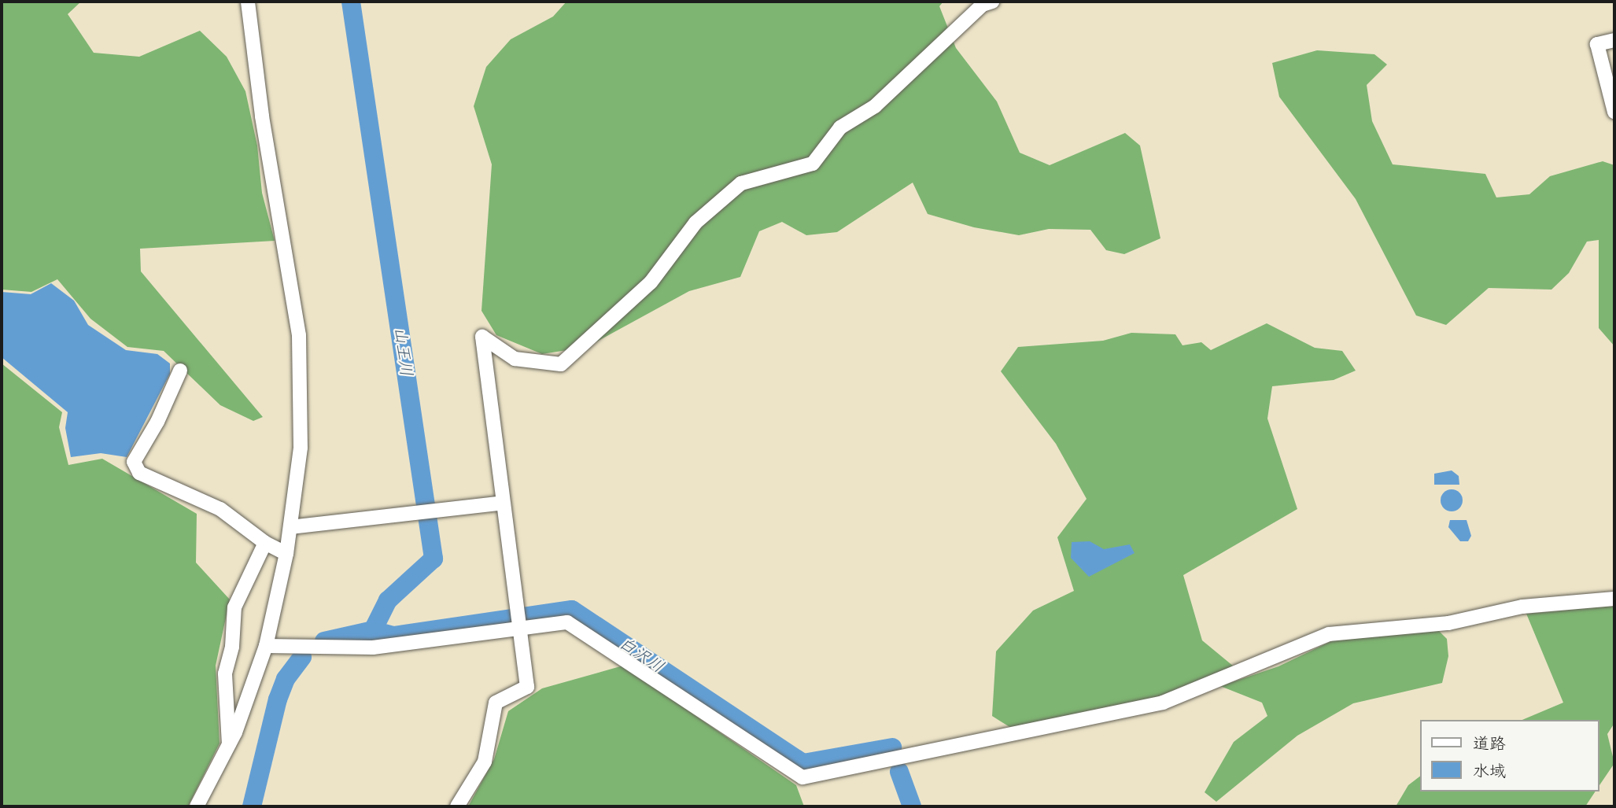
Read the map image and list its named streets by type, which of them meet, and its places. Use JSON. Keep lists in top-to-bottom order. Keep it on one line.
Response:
{"water":["山王川","白沢川"],"legend":["道路","水域"]}
